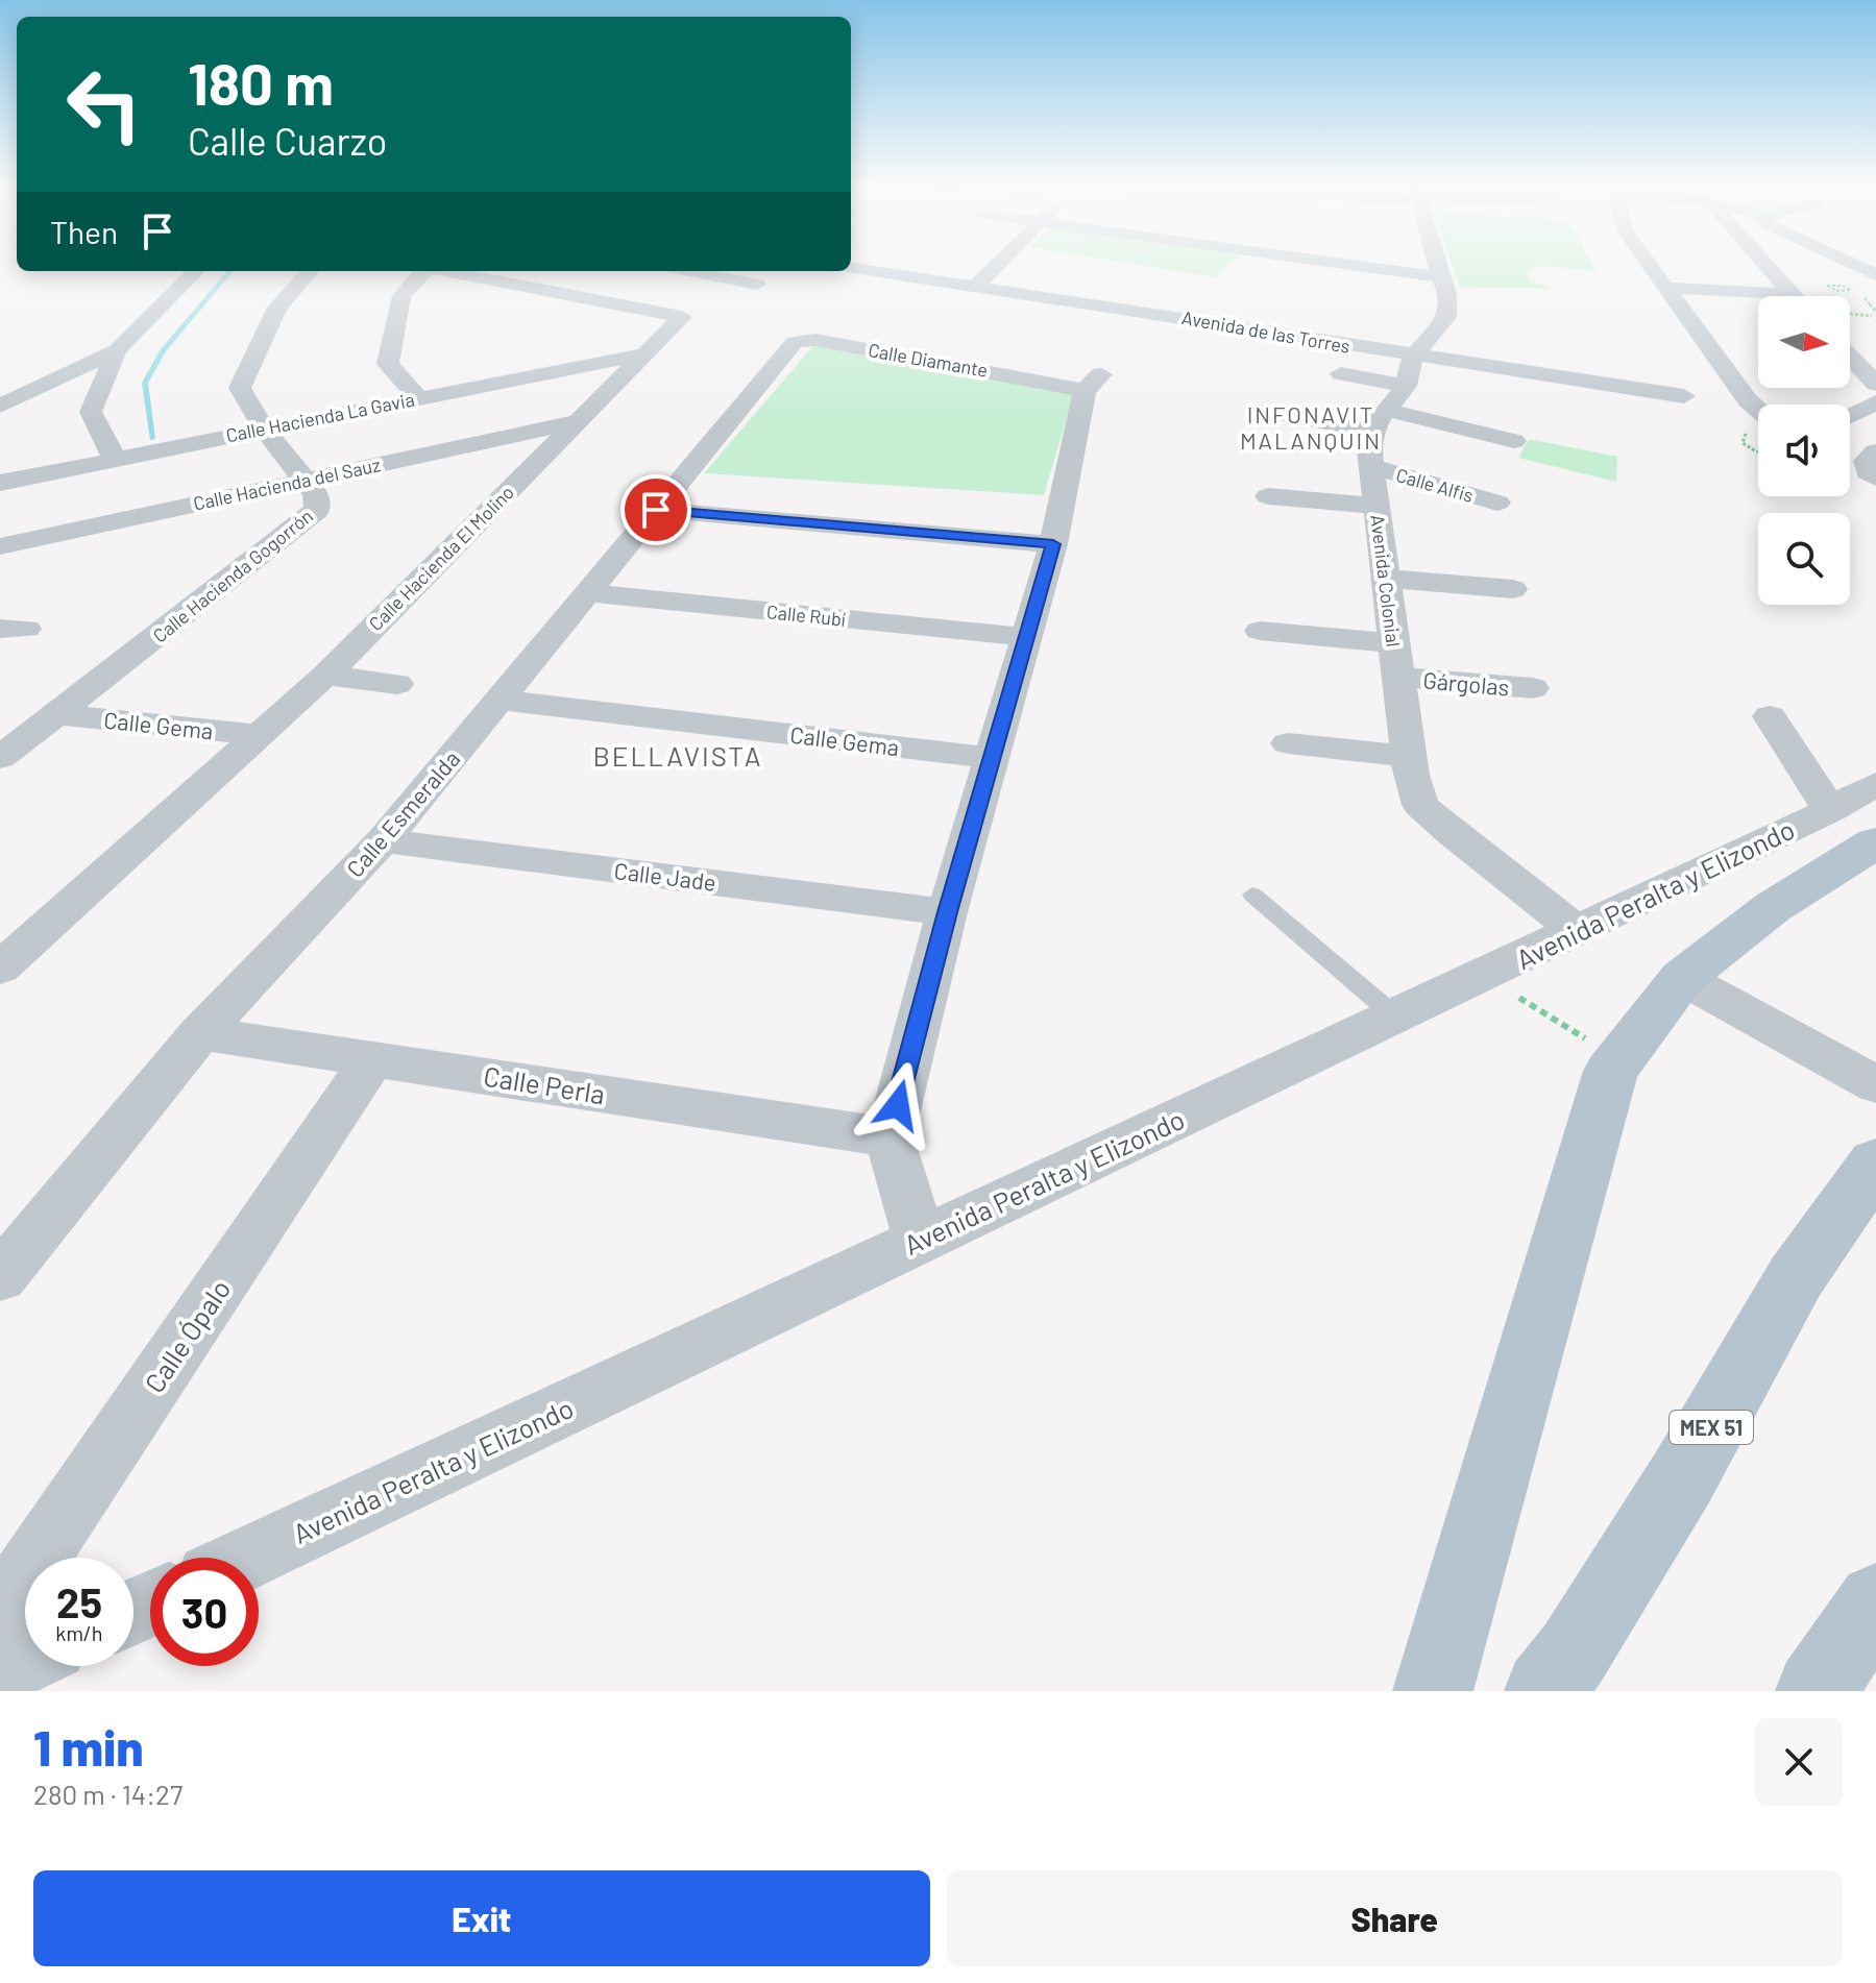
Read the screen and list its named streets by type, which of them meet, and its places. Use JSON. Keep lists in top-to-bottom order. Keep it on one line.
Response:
{"streets":{"main road":["MEX 51"],"street":["Avenida de las Torres","Calle Diamante","Calle Hacienda La Gavia","Calle Hacienda del Sauz","Calle Alfis","Calle Hacienda El Molino","Calle Hacienda Gogorrón","Avenida Colonial","Calle Rubí","Gárgolas","Calle Gema","Calle Esmeralda","Calle Jade","Avenida Peralta y Elizondo","Calle Perla","Calle Ópalo"]},"crossings":[["Calle Diamante","Calle Rubí"],["Calle Diamante","Calle Gema"],["Calle Diamante","Calle Esmeralda"],["Calle Diamante","Calle Jade"],["Calle Diamante","Calle Perla"],["Calle Hacienda La Gavia","Calle Hacienda El Molino"],["Calle Hacienda La Gavia","Calle Hacienda Gogorrón"],["Calle Hacienda del Sauz","Calle Hacienda El Molino"],["Calle Hacienda del Sauz","Calle Hacienda Gogorrón"],["Calle Alfis","Avenida Colonial"],["Calle Hacienda El Molino","Calle Gema"],["Calle Hacienda Gogorrón","Calle Gema"],["Avenida Colonial","Gárgolas"],["Avenida Colonial","Avenida Peralta y Elizondo"],["Calle Rubí","Calle Esmeralda"],["Calle Gema","Calle Esmeralda"],["Calle Esmeralda","Calle Jade"],["Calle Esmeralda","Calle Perla"],["Calle Perla","Calle Ópalo"]],"districts":["INFONAVIT MALANQUIN","BELLAVISTA"],"north":"right","page":{"turn":["180 m","Calle Cuarzo"],"then":"Then","speed":"25 km/h","limit":"30","heading":["1 min","280 m · 14:27"],"buttons":["Exit","Share"]}}
